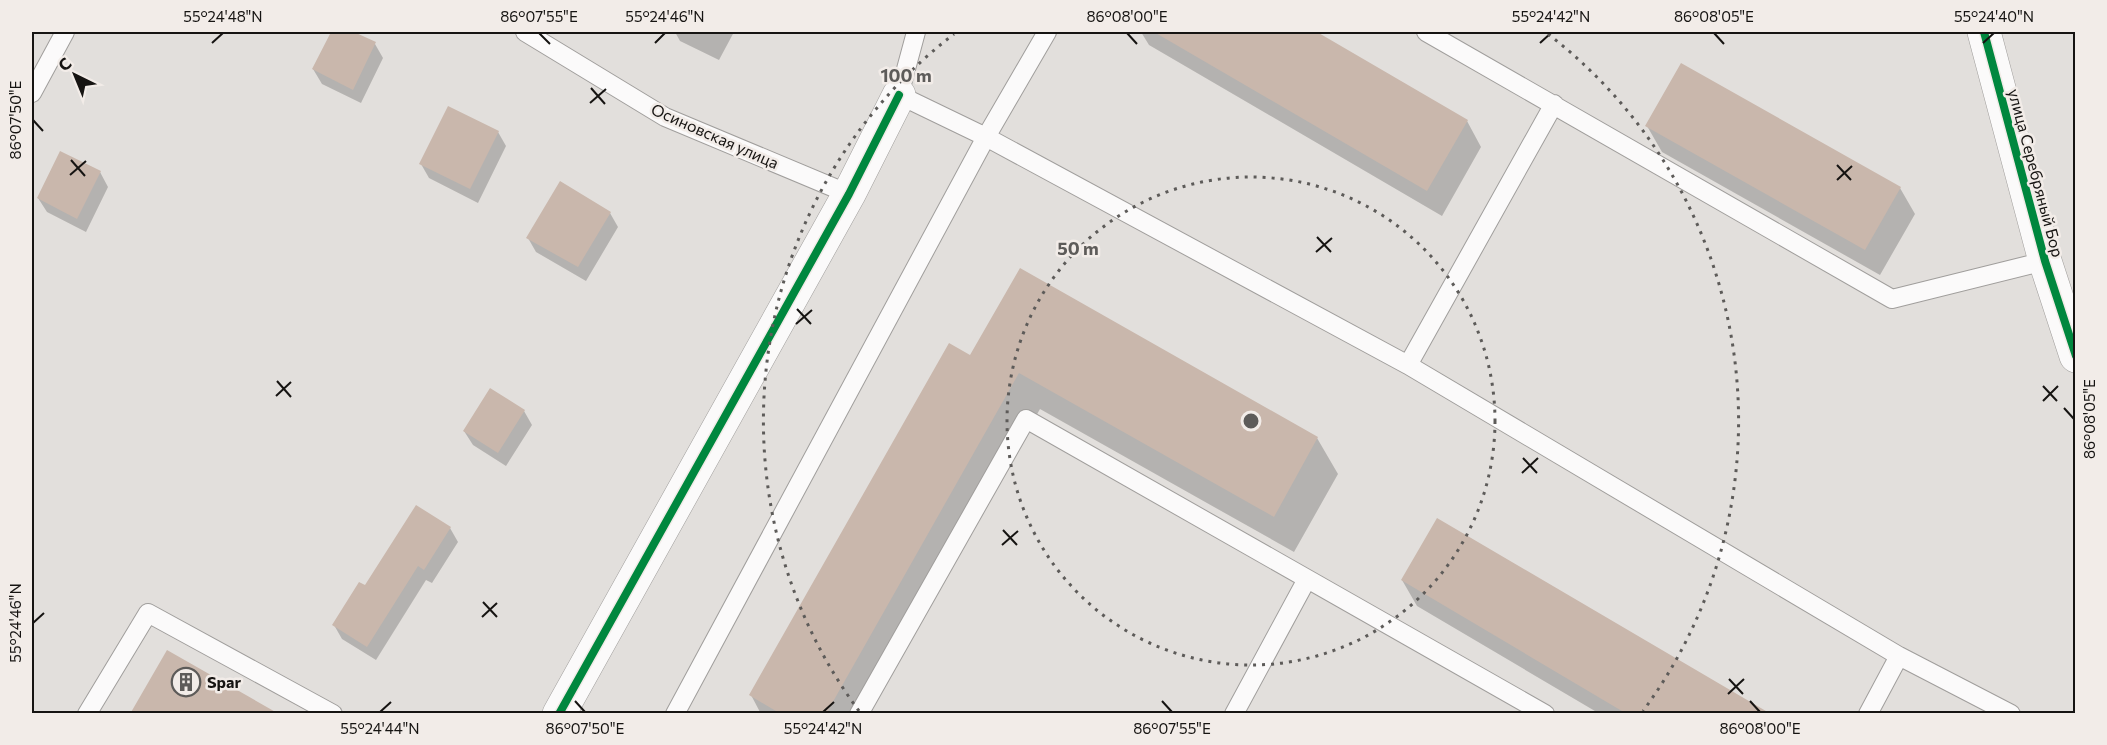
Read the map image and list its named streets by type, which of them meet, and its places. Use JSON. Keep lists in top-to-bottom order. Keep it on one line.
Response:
{"streets":{"street":["улица Серебряный Бор"],"lane":["Осиновская улица"]},"places":{"building":["Spar"]},"north":"top left","coordinates":["55°24'48\"N","86°07'55\"E","55°24'46\"N","86°08'00\"E","55°24'42\"N","86°08'05\"E","55°24'40\"N","86°07'50\"E","55°24'44\"N"],"rings":["100 m","50 m"]}
